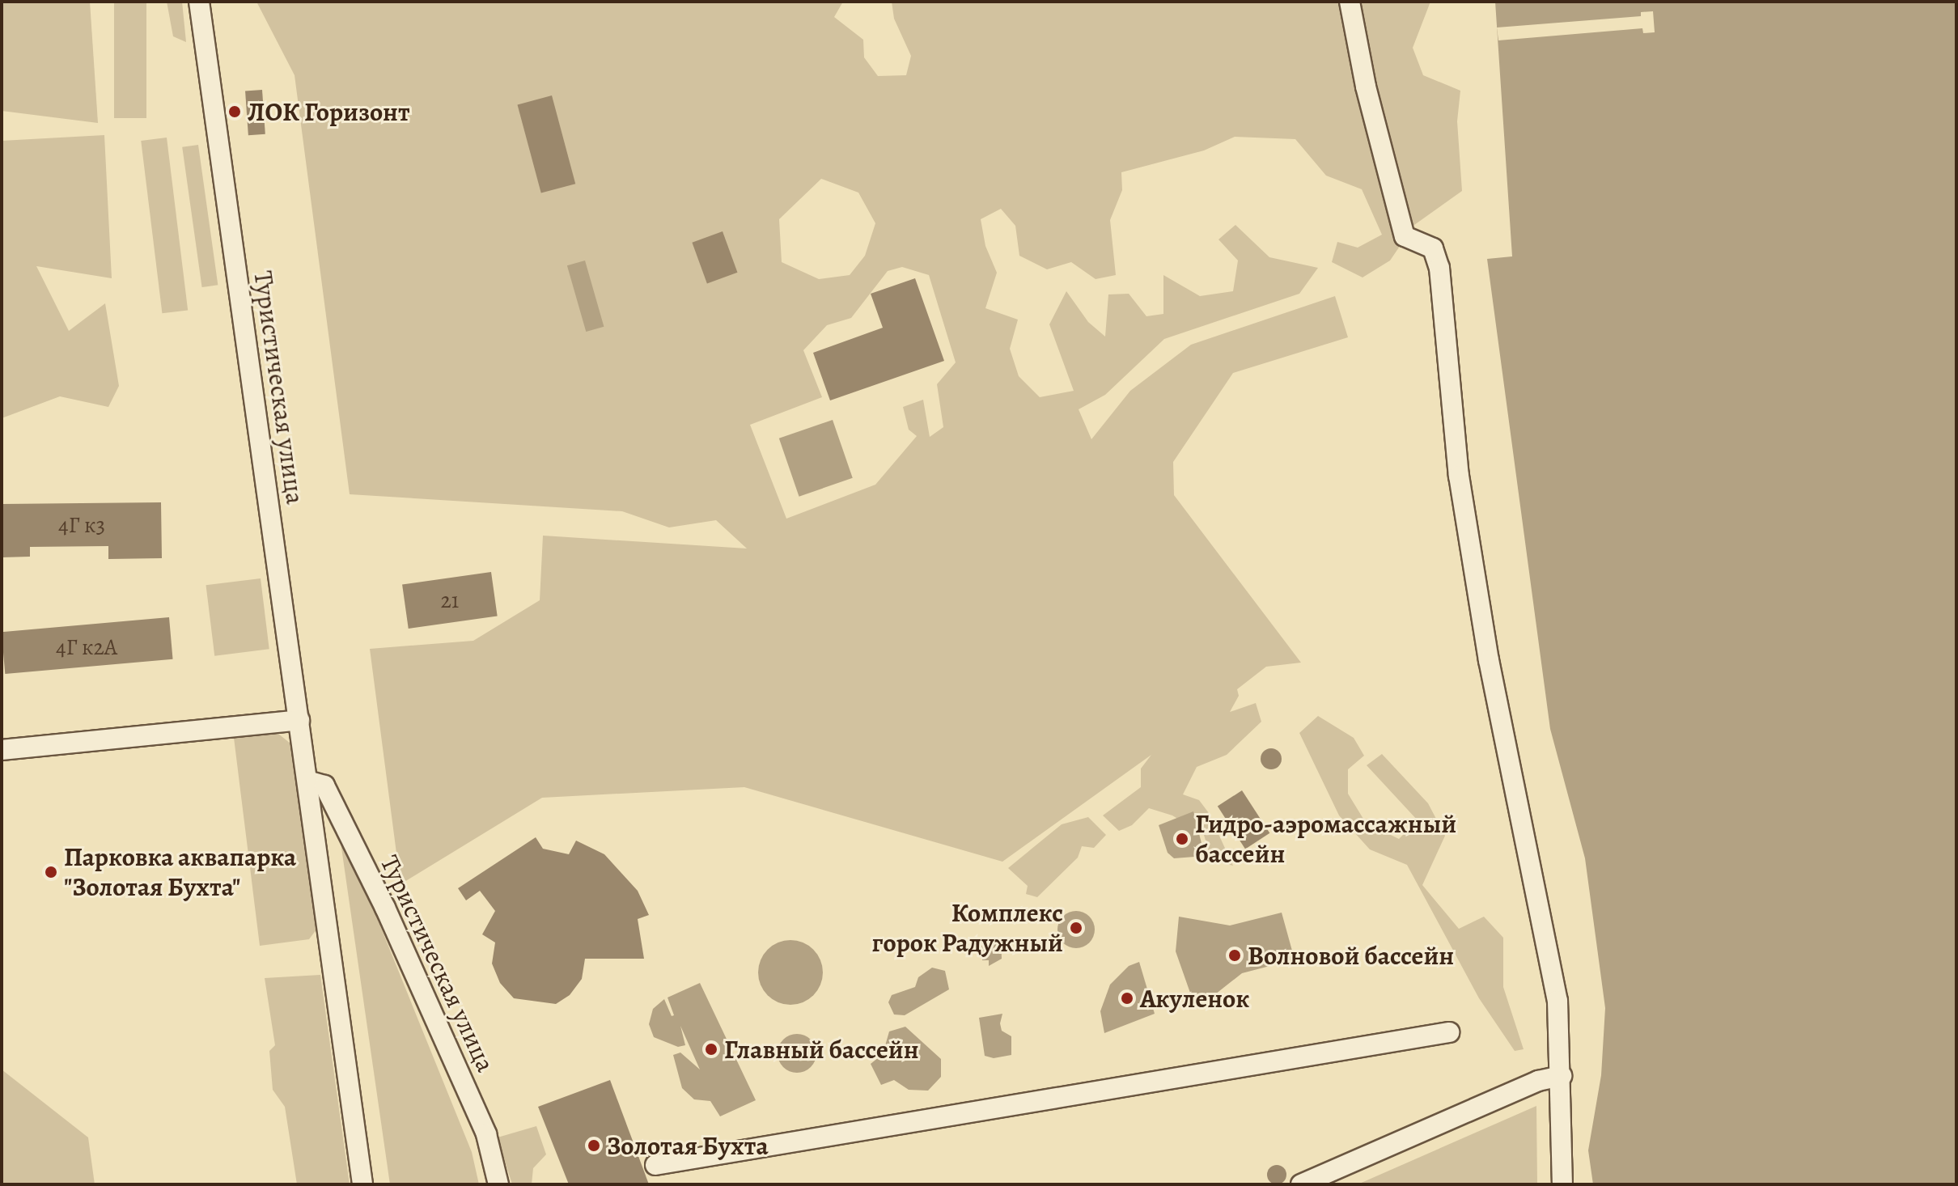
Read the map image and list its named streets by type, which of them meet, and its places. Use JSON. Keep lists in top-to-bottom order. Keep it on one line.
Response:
{"streets":{"street":["Туристическая улица"]},"places":["ЛОК Горизонт","Гидро-аэромассажный бассейн","Парковка аквапарка \"Золотая Бухта\"","Комплекс горок Радужный","Волновой бассейн","Акуленок","Главный бассейн","Золотая Бухта"],"house_numbers":["4Г к3","21","4Г к2А"]}
